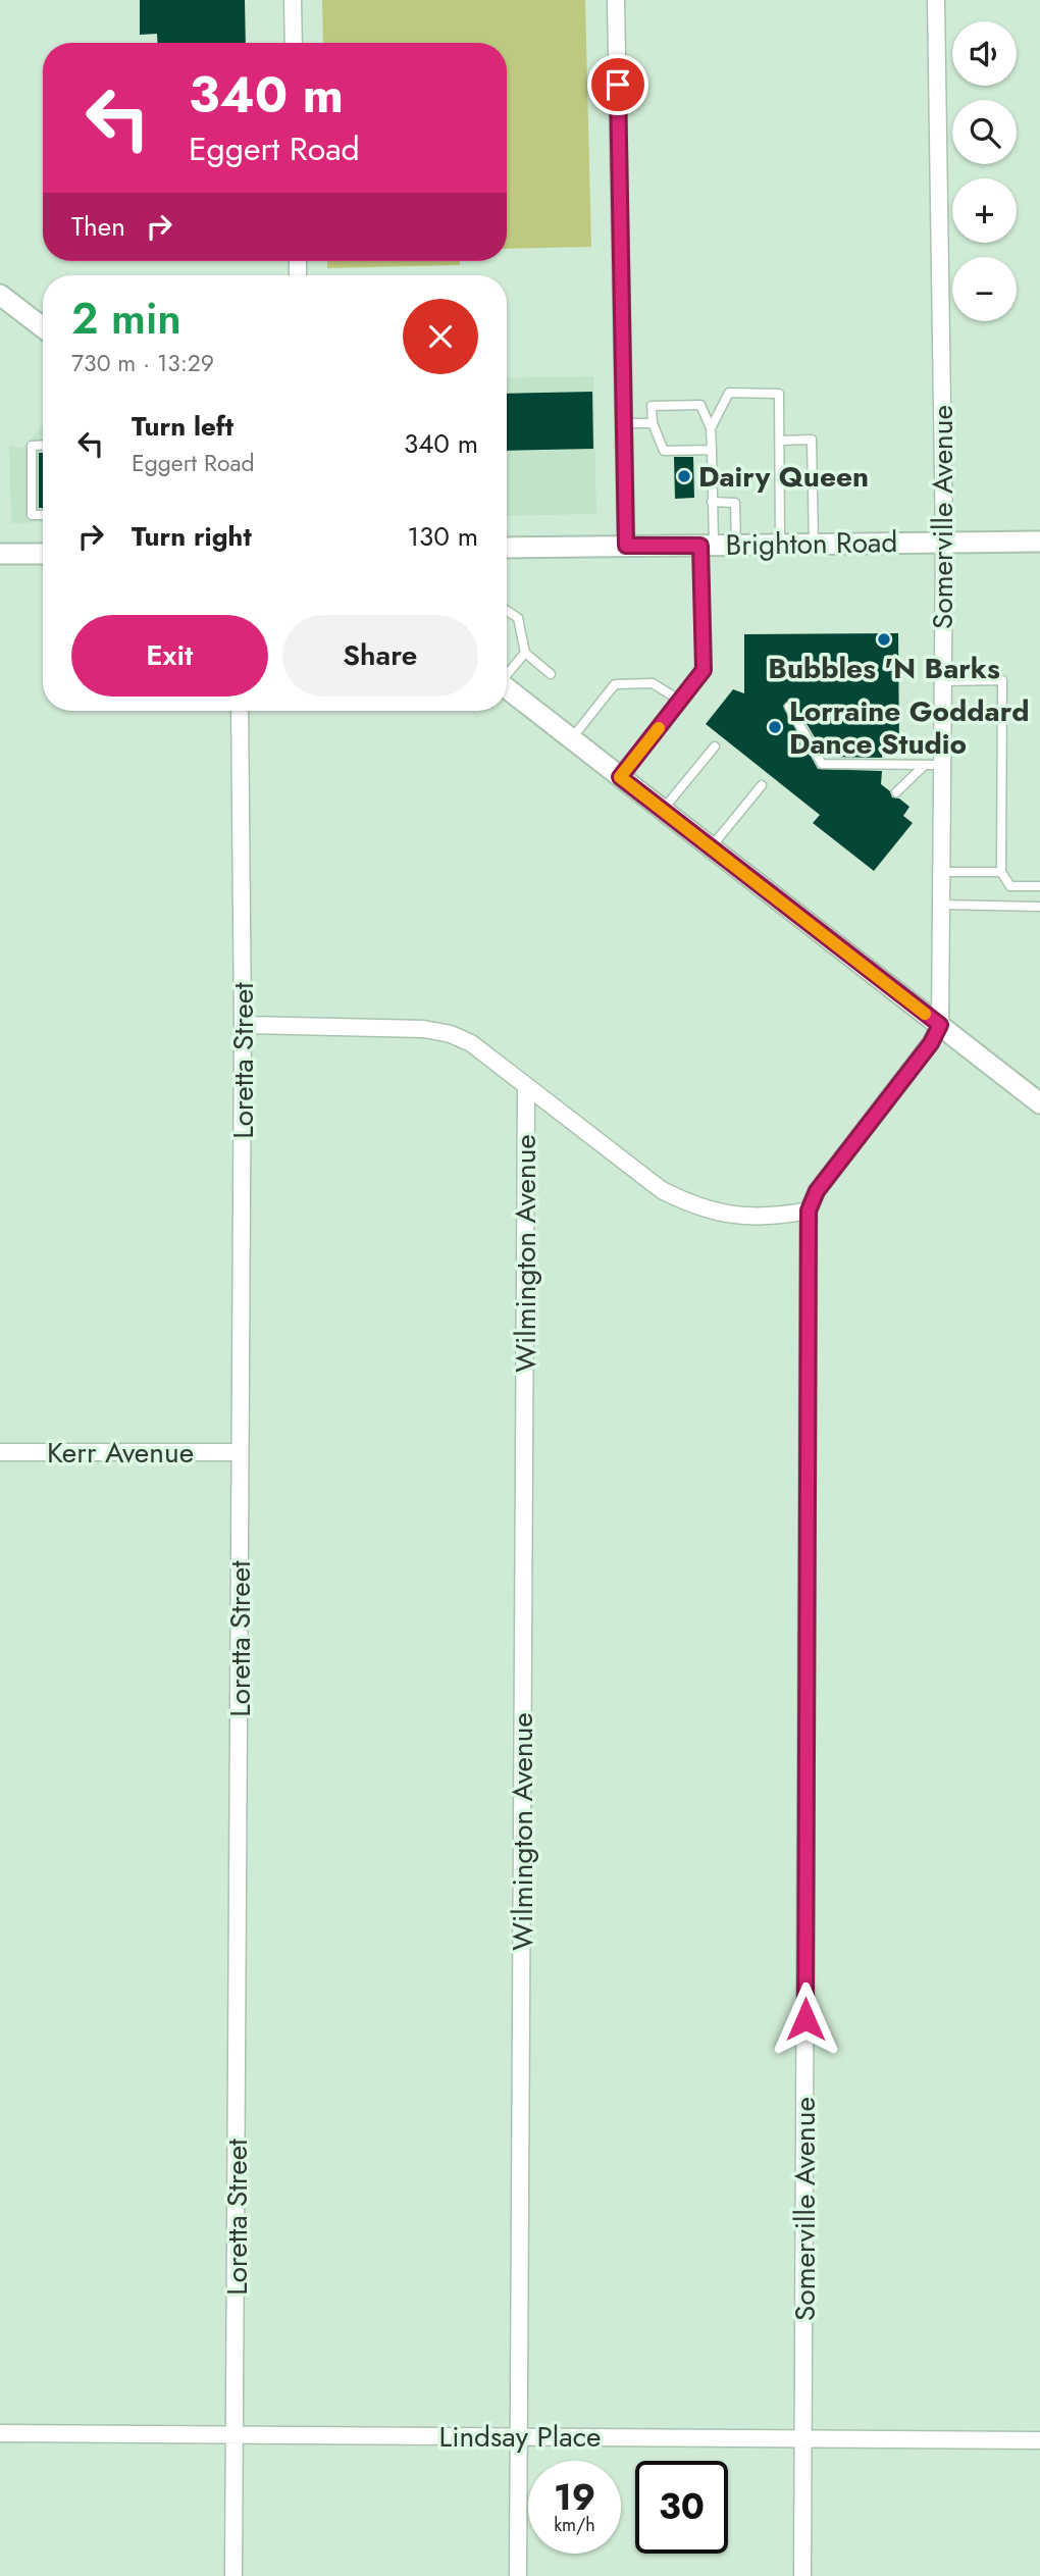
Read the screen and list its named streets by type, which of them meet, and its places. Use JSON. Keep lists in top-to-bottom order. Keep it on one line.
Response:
{"streets":{"street":["Somerville Avenue","Brighton Road","Loretta Street","Wilmington Avenue","Kerr Avenue","Lindsay Place"]},"crossings":[["Somerville Avenue","Brighton Road"],["Somerville Avenue","Lindsay Place"],["Loretta Street","Kerr Avenue"],["Loretta Street","Lindsay Place"],["Wilmington Avenue","Lindsay Place"]],"places":["Dairy Queen","Bubbles 'N Barks","Lorraine Goddard Dance Studio"],"page":{"map_buttons":["+","−"],"turn":["340 m","Eggert Road"],"then":"Then","heading":["2 min","730 m · 13:29"],"list":[{"name":"Turn left","note":"Eggert Road","value":"340 m"},{"name":"Turn right","value":"130 m"}],"buttons":["Exit","Share"],"speed":"19 km/h","limit":"30"}}
